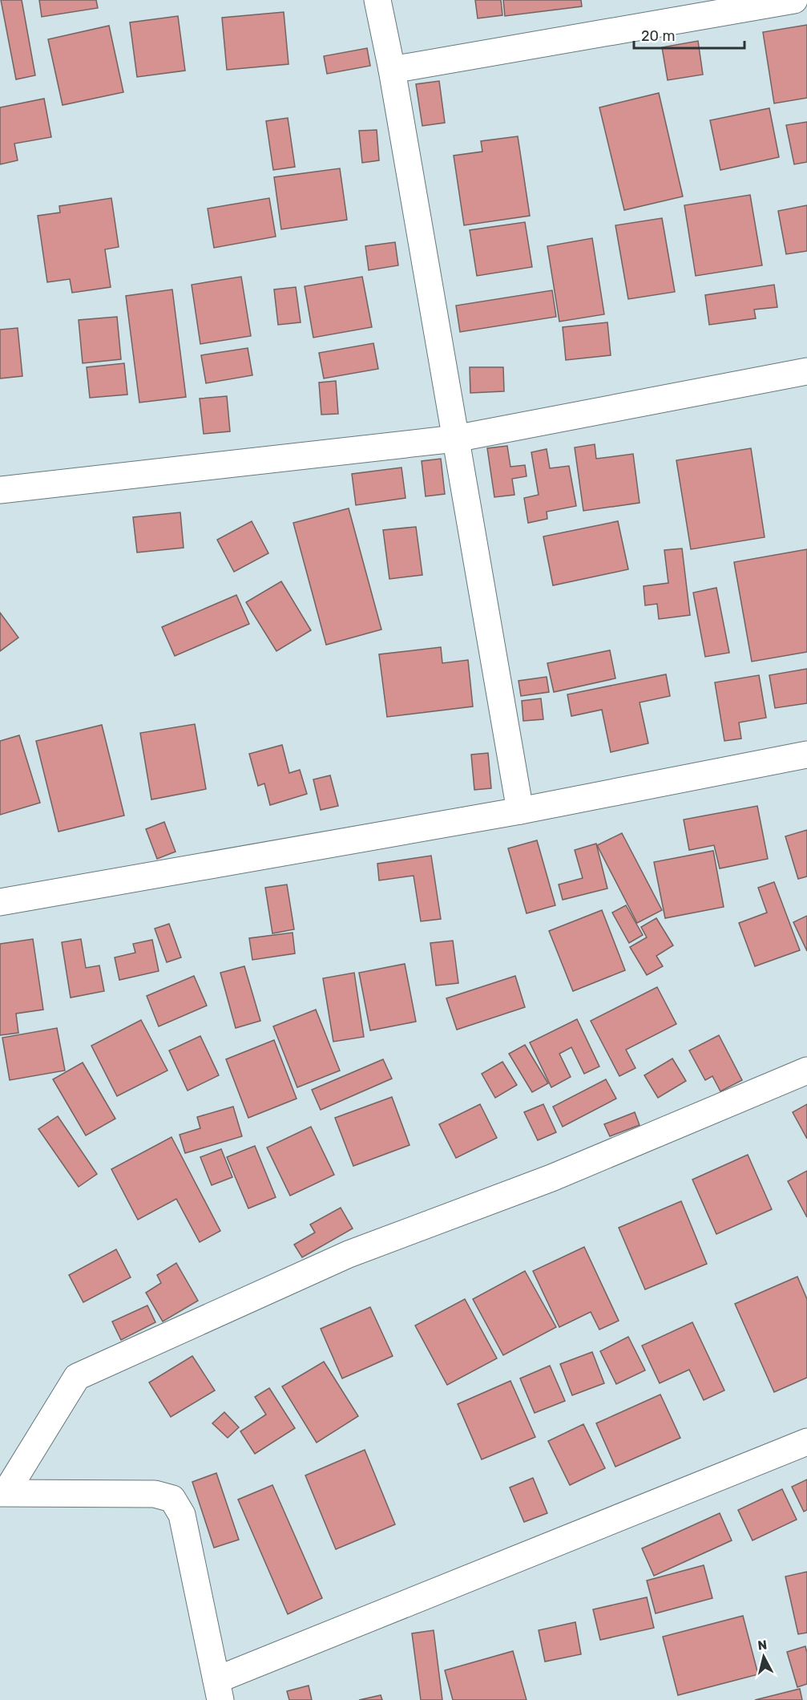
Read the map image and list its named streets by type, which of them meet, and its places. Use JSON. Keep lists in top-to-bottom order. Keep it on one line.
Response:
{"scale_bar":"20 m","north":"top"}
